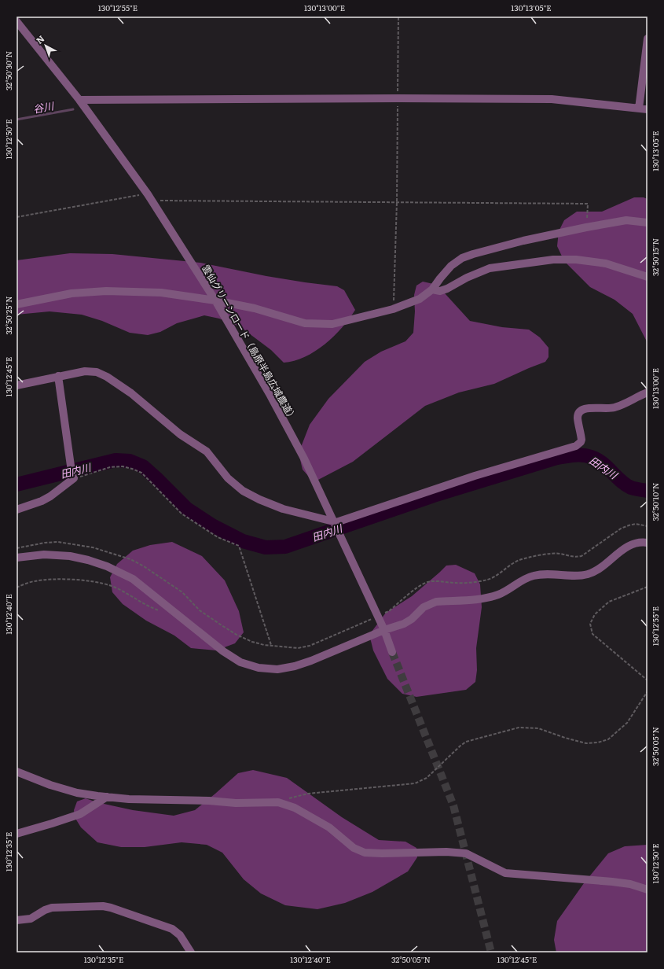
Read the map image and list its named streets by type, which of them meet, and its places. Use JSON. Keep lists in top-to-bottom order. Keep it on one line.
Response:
{"streets":{"street":["雲仙グリーンロード（島原半島広域農道）"]},"water":["谷川","田内川"],"north":"top left","coordinates":["130°12'55\"E","130°13'00\"E","130°13'05\"E","32°50'30\"N","130°12'50\"E","32°50'15\"N","32°50'25\"N","130°12'45\"E","32°50'10\"N","130°12'40\"E","32°50'05\"N","130°12'35\"E"]}
